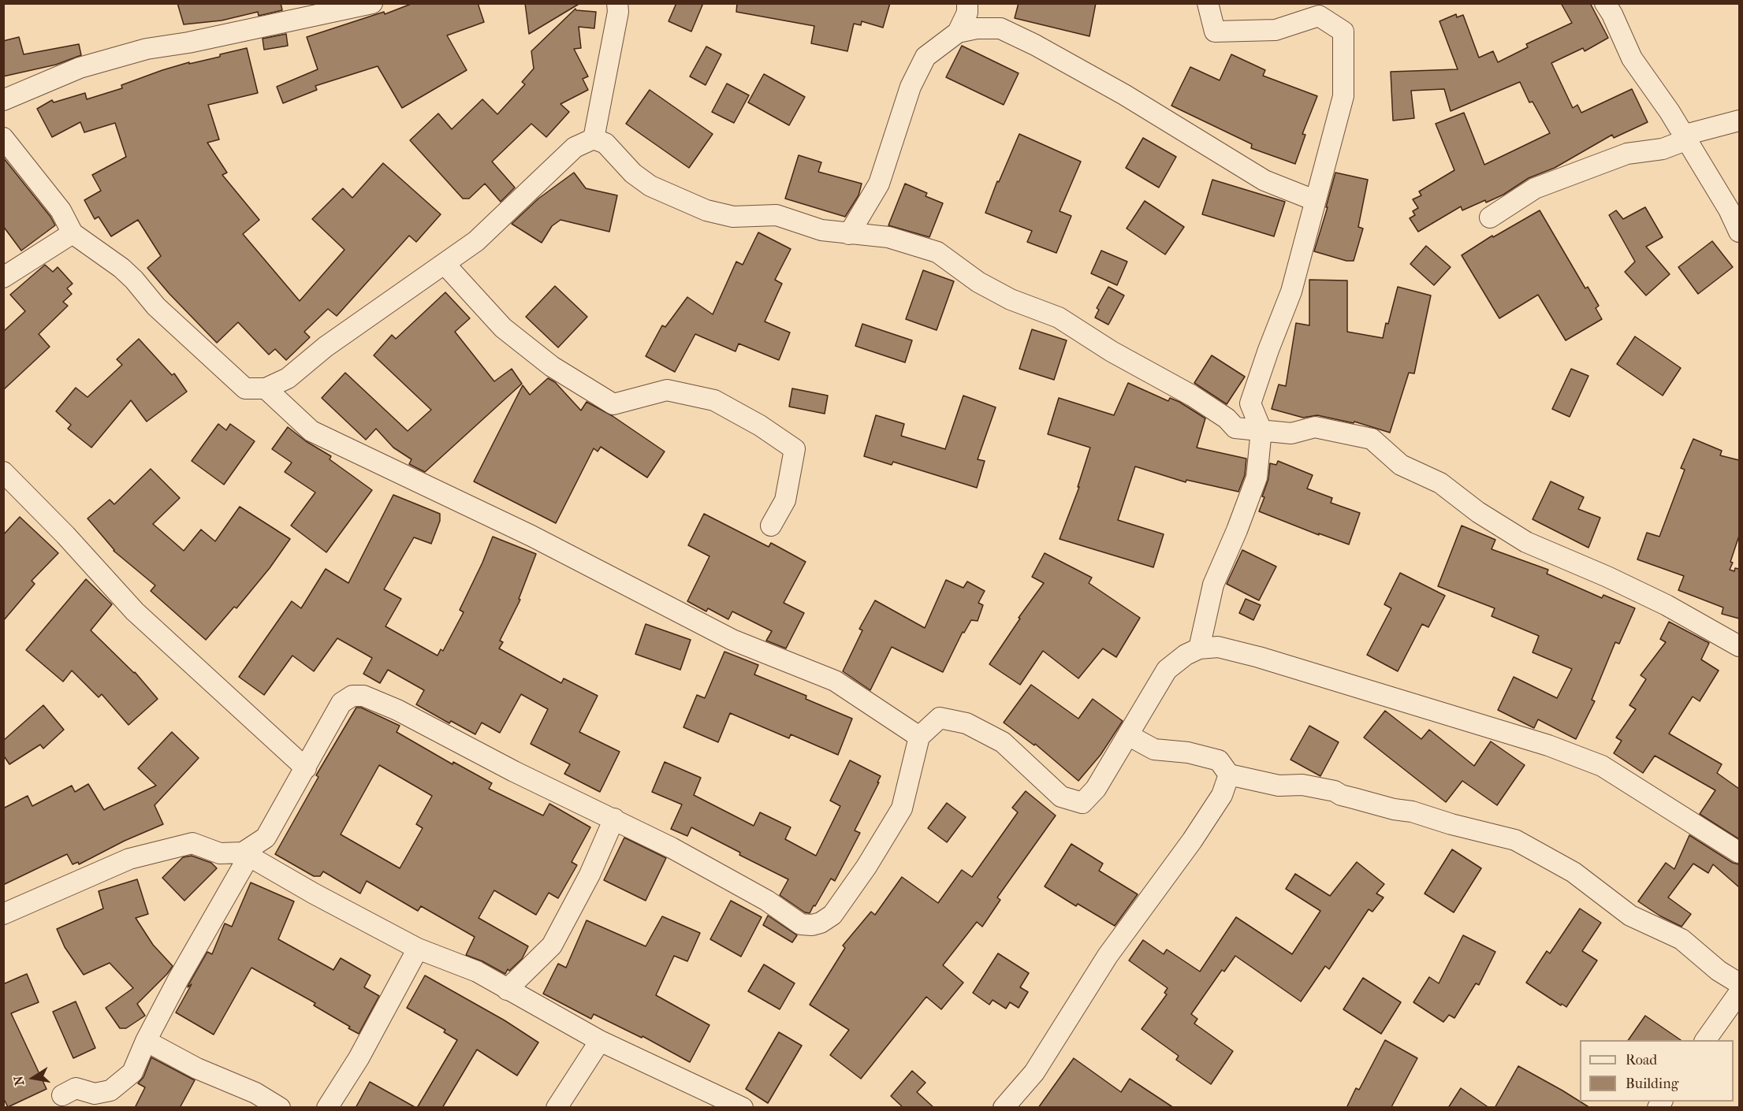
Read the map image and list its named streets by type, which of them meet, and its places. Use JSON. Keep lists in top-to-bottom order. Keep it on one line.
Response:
{"legend":["Road","Building"],"north":"left"}
